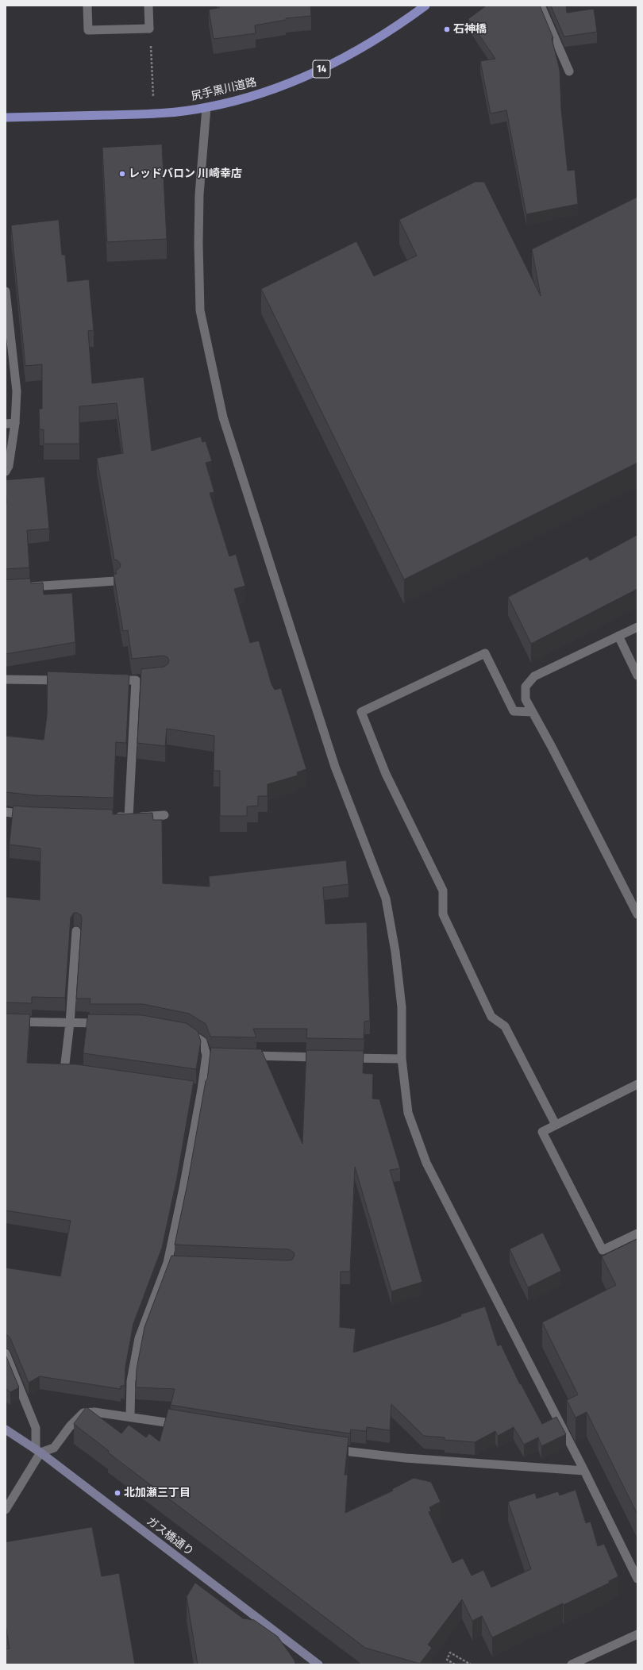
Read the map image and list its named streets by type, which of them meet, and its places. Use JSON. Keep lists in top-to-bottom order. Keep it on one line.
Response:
{"streets":{"main road":["14","尻手黒川道路","ガス橋通り"]},"places":["石神橋","レッドバロン 川崎幸店","北加瀬三丁目"]}
